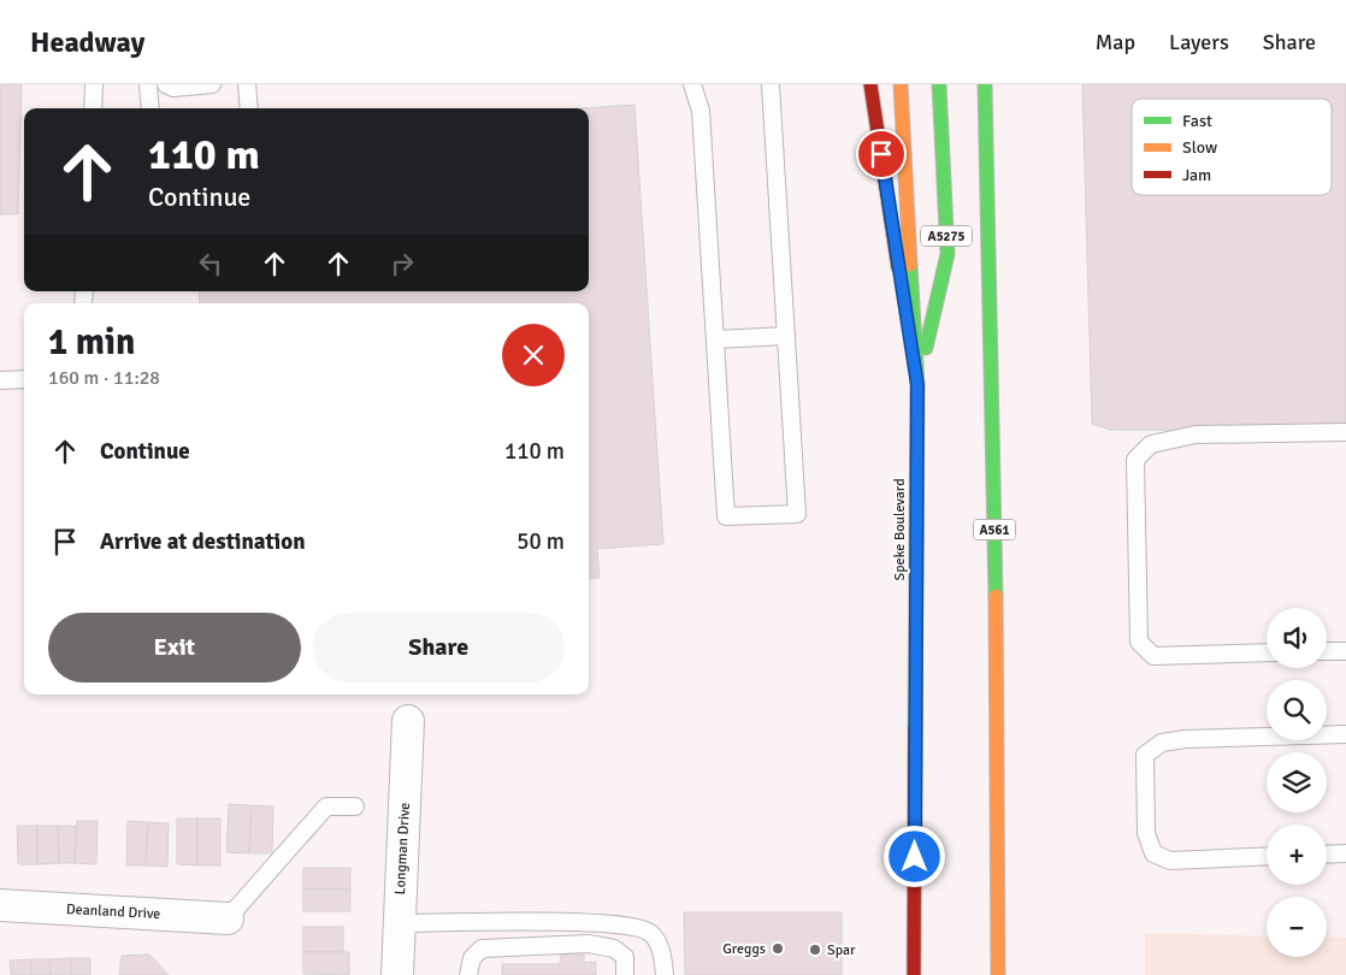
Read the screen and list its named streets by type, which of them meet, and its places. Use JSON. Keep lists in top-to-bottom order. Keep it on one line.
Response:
{"streets":{"main road":["A5275","Speke Boulevard","A561"],"street":["Longman Drive","Deanland Drive"]},"crossings":[["A5275","Speke Boulevard"]],"places":["Greggs","Spar"],"legend":["Fast","Slow","Jam"],"page":{"header":"Headway","nav":["Map","Layers","Share"],"turn":["110 m","Continue"],"heading":["1 min","160 m · 11:28"],"list":[{"name":"Continue","value":"110 m"},{"name":"Arrive at destination","value":"50 m"}],"buttons":["Exit","Share"],"map_buttons":["+","−"]}}
